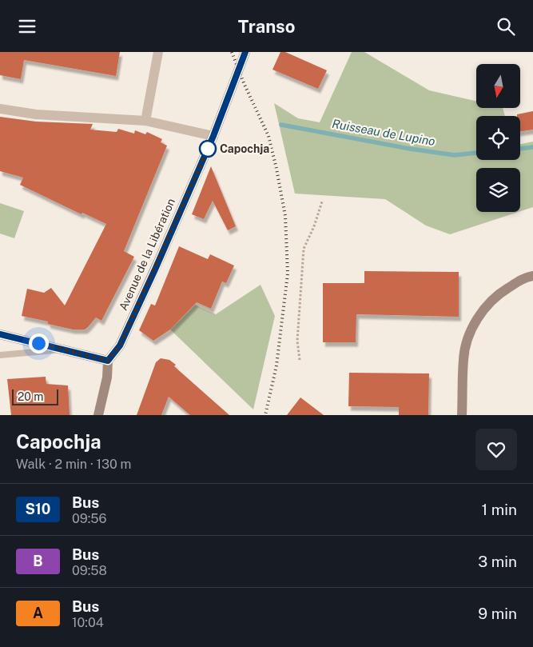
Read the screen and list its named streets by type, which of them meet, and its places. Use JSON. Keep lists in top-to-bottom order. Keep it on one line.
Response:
{"streets":{"main road":["Avenue de la Libération"]},"water":["Ruisseau de Lupino"],"places":["Capochja"],"lines":["bus line S10"],"scale_bar":"20 m","north":"bottom","page":{"header":"Transo","scale":"20 m","heading":["Capochja","Walk · 2 min · 130 m"],"list":[{"mark":"S10","name":"Bus","note":"09:56","value":"1 min"},{"mark":"B","name":"Bus","note":"09:58","value":"3 min"},{"mark":"A","name":"Bus","note":"10:04","value":"9 min"}]}}
